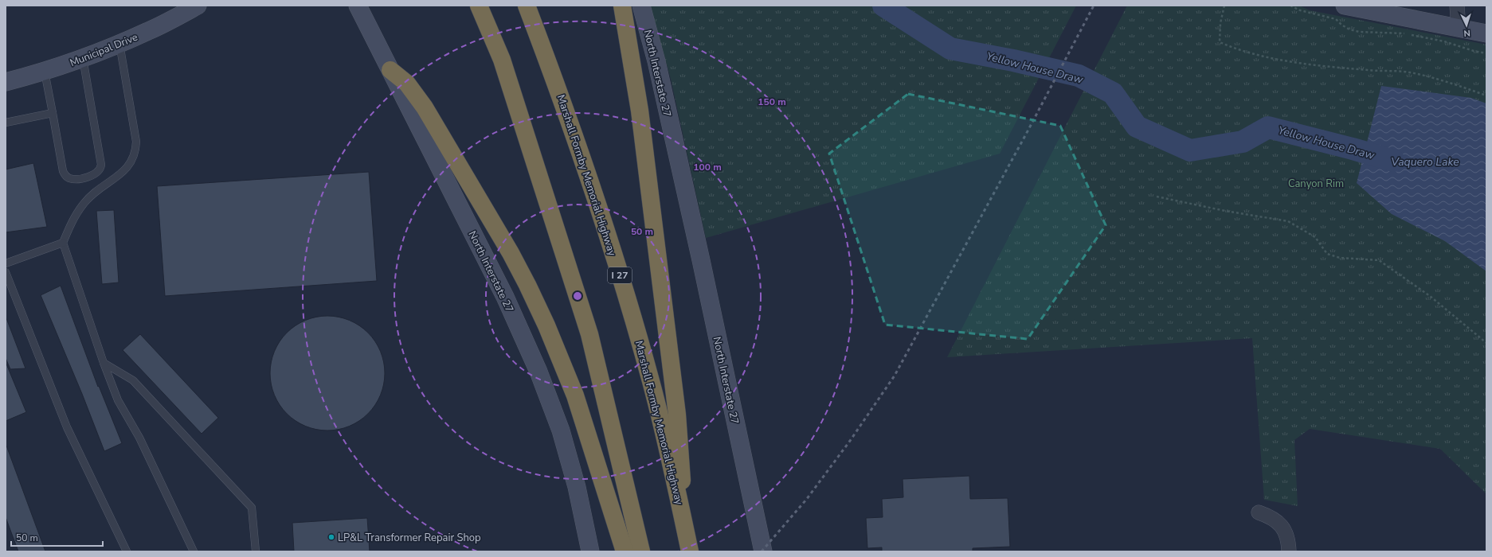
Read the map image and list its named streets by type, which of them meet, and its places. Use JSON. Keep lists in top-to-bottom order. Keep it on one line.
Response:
{"streets":{"highway":["Marshall Formby Memorial Highway","I 27"],"main road":["Municipal Drive","North Interstate 27"]},"water":["Yellow House Draw","Vaquero Lake"],"parks":["Canyon Rim"],"places":["LP&L Transformer Repair Shop"],"scale_bar":"50 m","north":"bottom","rings":["150 m","100 m","50 m"]}
